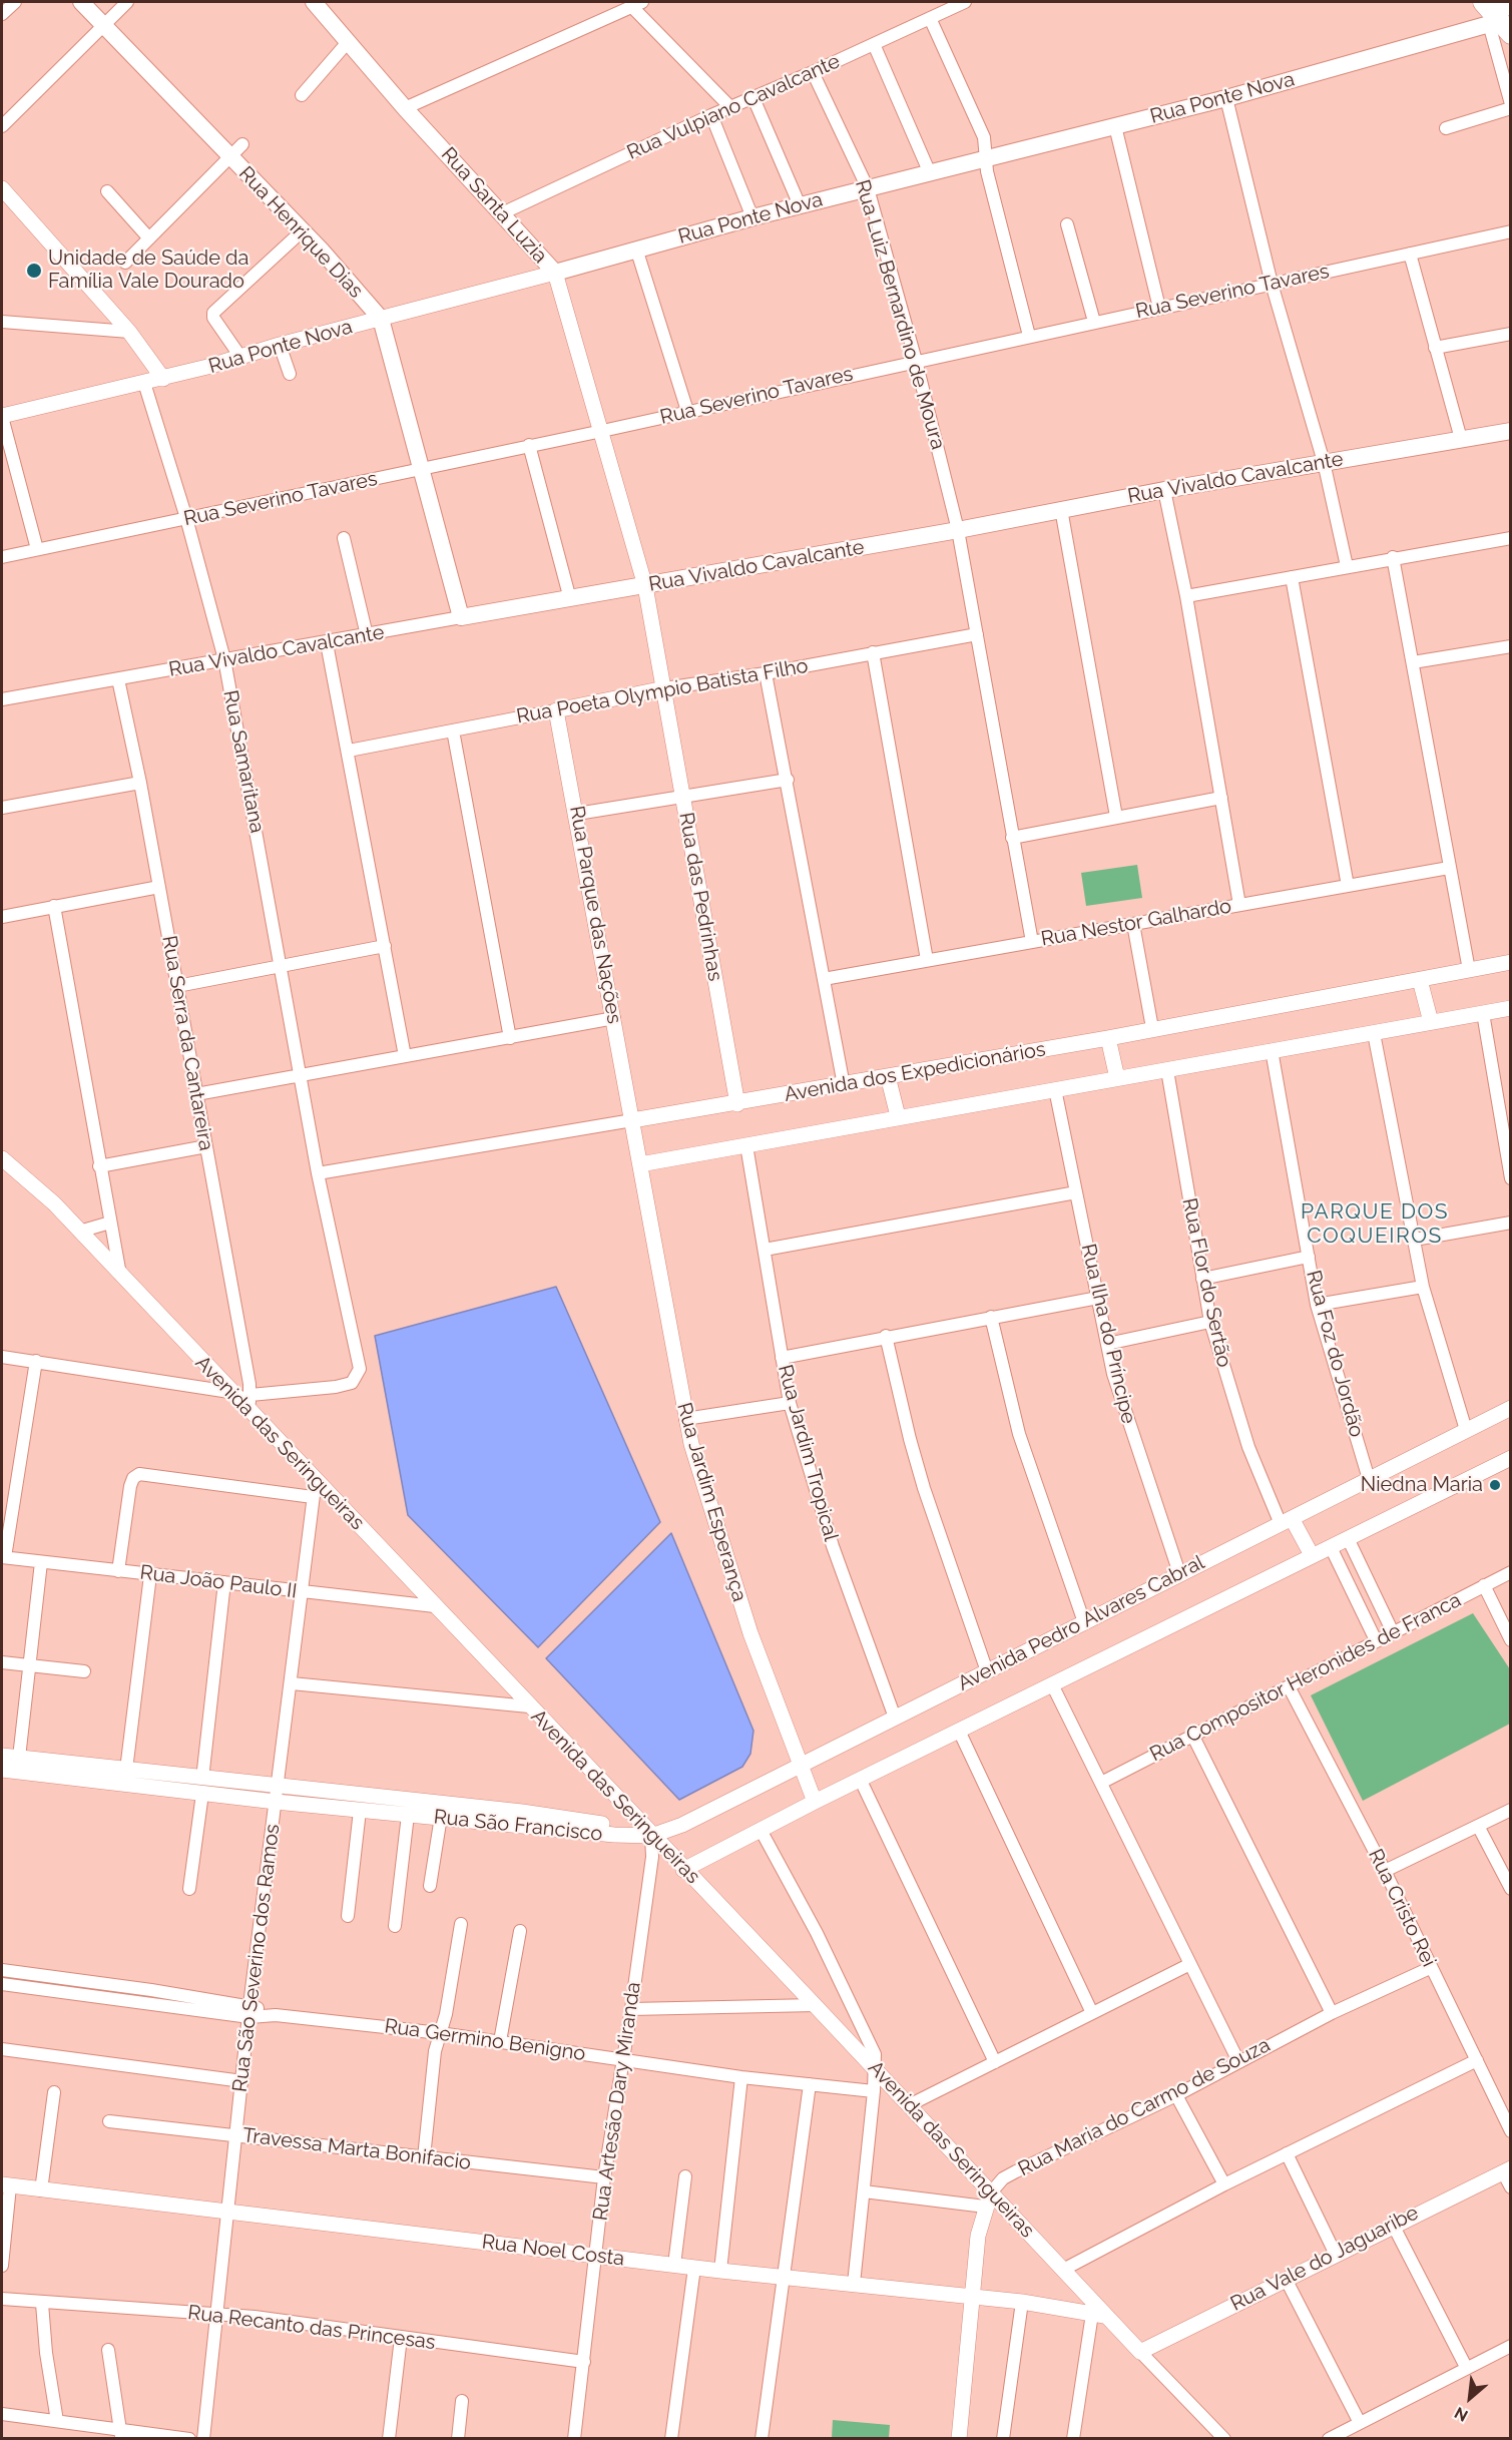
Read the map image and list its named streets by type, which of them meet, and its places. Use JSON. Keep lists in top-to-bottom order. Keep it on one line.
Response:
{"streets":{"main road":["Rua Ponte Nova","Rua Santa Luzia","Rua Henrique Dias","Rua Vivaldo Cavalcante"],"street":["Rua Vulpiano Cavalcante","Rua Severino Tavares","Rua Luiz Bernardino de Moura","Rua Poeta Olympio Batista Filho","Rua Samaritana","Rua das Pedrinhas","Rua Parque das Nações","Rua Nestor Galhardo","Rua Serra da Cantareira","Avenida dos Expedicionários","Rua Flor do Sertão","Rua Ilha do Príncipe","Rua Foz do Jordão","Avenida das Seringueiras","Rua Jardim Tropical","Rua Jardim Esperança","Rua João Paulo II","Avenida Pedro Alvares Cabral","Rua Compositor Heronides de Franca","Rua São Francisco","Rua Cristo Rei","Rua São Severino dos Ramos","Rua Germino Benigno","Rua Artesão Dary Miranda","Rua Maria do Carmo de Souza","Travessa Marta Bonifacio","Rua Noel Costa","Rua Vale do Jaguaribe","Rua Recanto das Princesas"]},"crossings":[["Rua Ponte Nova","Rua Santa Luzia"],["Rua Ponte Nova","Rua Henrique Dias"],["Rua Ponte Nova","Rua Luiz Bernardino de Moura"],["Rua Ponte Nova","Rua Samaritana"],["Rua Vulpiano Cavalcante","Rua Santa Luzia"],["Rua Vulpiano Cavalcante","Rua Luiz Bernardino de Moura"],["Rua Santa Luzia","Rua Severino Tavares"],["Rua Santa Luzia","Rua Vivaldo Cavalcante"],["Rua Santa Luzia","Rua das Pedrinhas"],["Rua Henrique Dias","Rua Severino Tavares"],["Rua Henrique Dias","Rua Vivaldo Cavalcante"],["Rua Severino Tavares","Rua Luiz Bernardino de Moura"],["Rua Severino Tavares","Rua Samaritana"],["Rua Luiz Bernardino de Moura","Rua Vivaldo Cavalcante"],["Rua Luiz Bernardino de Moura","Rua Poeta Olympio Batista Filho"],["Rua Luiz Bernardino de Moura","Rua Nestor Galhardo"],["Rua Vivaldo Cavalcante","Rua Samaritana"],["Rua Vivaldo Cavalcante","Rua das Pedrinhas"],["Rua Vivaldo Cavalcante","Rua Serra da Cantareira"],["Rua Poeta Olympio Batista Filho","Rua das Pedrinhas"],["Rua Poeta Olympio Batista Filho","Rua Parque das Nações"],["Rua Samaritana","Rua Serra da Cantareira"],["Rua Samaritana","Avenida dos Expedicionários"],["Rua Samaritana","Avenida das Seringueiras"],["Rua das Pedrinhas","Avenida dos Expedicionários"],["Rua Parque das Nações","Avenida dos Expedicionários"],["Rua Parque das Nações","Rua Jardim Esperança"],["Rua Serra da Cantareira","Avenida das Seringueiras"],["Avenida dos Expedicionários","Rua Flor do Sertão"],["Avenida dos Expedicionários","Rua Ilha do Príncipe"],["Avenida dos Expedicionários","Rua Foz do Jordão"],["Avenida dos Expedicionários","Rua Jardim Tropical"],["Avenida dos Expedicionários","Rua Jardim Esperança"],["Rua Flor do Sertão","Avenida Pedro Alvares Cabral"],["Rua Ilha do Príncipe","Avenida Pedro Alvares Cabral"],["Rua Foz do Jordão","Avenida Pedro Alvares Cabral"],["Avenida das Seringueiras","Rua João Paulo II"],["Avenida das Seringueiras","Avenida Pedro Alvares Cabral"],["Avenida das Seringueiras","Rua São Francisco"],["Avenida das Seringueiras","Rua São Severino dos Ramos"],["Avenida das Seringueiras","Rua Artesão Dary Miranda"],["Avenida das Seringueiras","Rua Maria do Carmo de Souza"],["Avenida das Seringueiras","Rua Noel Costa"],["Avenida das Seringueiras","Rua Vale do Jaguaribe"],["Rua Jardim Tropical","Avenida Pedro Alvares Cabral"],["Rua Jardim Esperança","Avenida Pedro Alvares Cabral"],["Rua João Paulo II","Rua São Severino dos Ramos"],["Avenida Pedro Alvares Cabral","Rua São Francisco"],["Avenida Pedro Alvares Cabral","Rua Artesão Dary Miranda"],["Rua Compositor Heronides de Franca","Rua Cristo Rei"],["Rua São Francisco","Rua São Severino dos Ramos"],["Rua São Francisco","Rua Artesão Dary Miranda"],["Rua Cristo Rei","Rua Maria do Carmo de Souza"],["Rua São Severino dos Ramos","Rua Germino Benigno"],["Rua São Severino dos Ramos","Travessa Marta Bonifacio"],["Rua São Severino dos Ramos","Rua Noel Costa"],["Rua São Severino dos Ramos","Rua Recanto das Princesas"],["Rua Germino Benigno","Rua Artesão Dary Miranda"],["Rua Artesão Dary Miranda","Travessa Marta Bonifacio"],["Rua Artesão Dary Miranda","Rua Noel Costa"],["Rua Artesão Dary Miranda","Rua Recanto das Princesas"]],"districts":["PARQUE DOS COQUEIROS"],"places":["Unidade de Saúde da Família Vale Dourado","Niedna Maria"],"north":"bottom left"}
